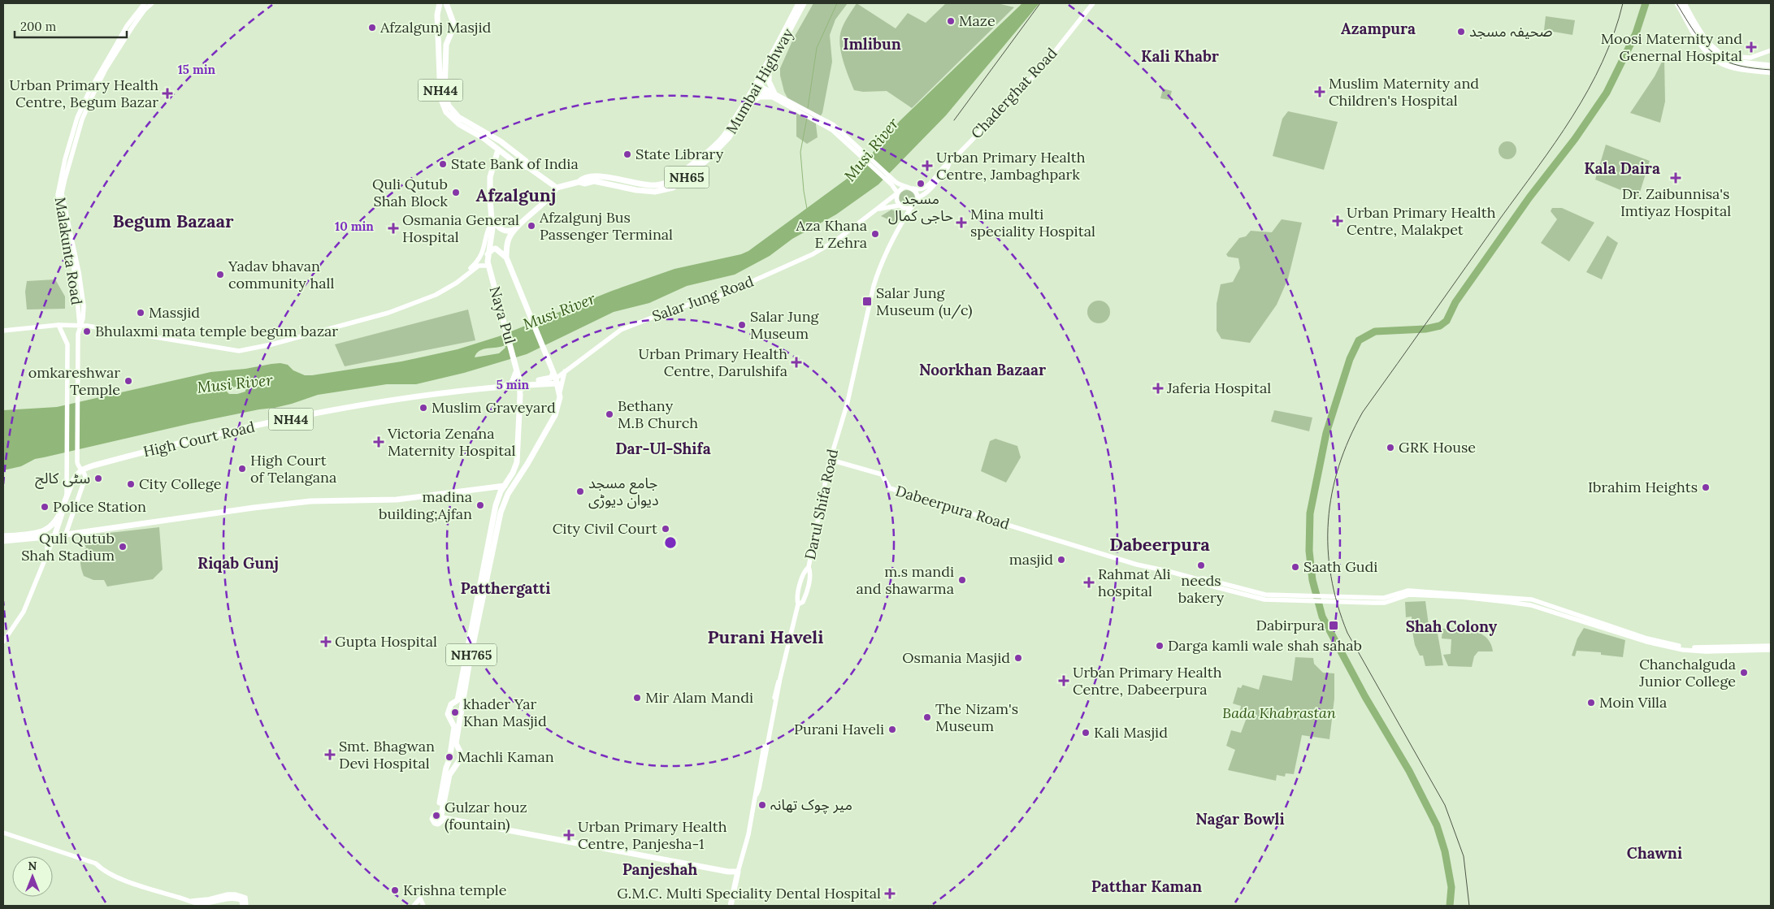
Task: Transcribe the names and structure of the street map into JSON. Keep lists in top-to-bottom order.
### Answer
{
  "streets": {
    "highway": [
      "Mumbai Highway",
      "NH44",
      "NH65",
      "Naya Pul",
      "High Court Road",
      "NH765"
    ],
    "main road": [
      "Chaderghat Road",
      "Salar Jung Road",
      "Darul Shifa Road",
      "Dabeerpura Road"
    ]
  },
  "crossings": [
    ["Mumbai Highway", "NH44"],
    ["NH44", "Naya Pul"],
    ["Chaderghat Road", "Salar Jung Road"],
    ["Chaderghat Road", "Darul Shifa Road"],
    ["Salar Jung Road", "Naya Pul"],
    ["Salar Jung Road", "Darul Shifa Road"],
    ["Naya Pul", "High Court Road"],
    ["Darul Shifa Road", "Dabeerpura Road"]
  ],
  "districts": [
    "Azampura",
    "Imlibun",
    "Kali Khabr",
    "Kala Daira",
    "Afzalgunj",
    "Begum Bazaar",
    "Noorkhan Bazaar",
    "Dar-Ul-Shifa",
    "Dabeerpura",
    "Riqab Gunj",
    "Patthergatti",
    "Shah Colony",
    "Purani Haveli",
    "Nagar Bowli",
    "Chawni",
    "Panjeshah",
    "Patthar Kaman"
  ],
  "water": ["Musi River"],
  "parks": ["Bada Khabrastan"],
  "places": {
    "other": [
      "Maze",
      "Afzalgunj Masjid",
      "صحیفہ مسجد",
      "State Library",
      "State Bank of India",
      "مسجد حاجی کمال",
      "Quli Qutub Shah Block",
      "Afzalgunj Bus Passenger Terminal",
      "Aza Khana E Zehra",
      "Yadav bhavan community hall",
      "Massjid",
      "Salar Jung Museum",
      "Bhulaxmi mata temple begum bazar",
      "omkareshwar Temple",
      "Muslim Graveyard",
      "Bethany M.B Church",
      "GRK House",
      "High Court of Telangana",
      "سٹی کالج",
      "City College",
      "Ibrahim Heights",
      "جامع مسجد دیوان دیوڑی",
      "madina building;Ajfan",
      "Police Station",
      "City Civil Court",
      "Quli Qutub Shah Stadium",
      "masjid",
      "needs bakery",
      "Saath Gudi",
      "m.s mandi and shawarma",
      "Darga kamli wale shah sahab",
      "Osmania Masjid",
      "Chanchalguda Junior College",
      "Mir Alam Mandi",
      "Moin Villa",
      "khader Yar Khan Masjid",
      "The Nizam's Museum",
      "Purani Haveli",
      "Kali Masjid",
      "Machli Kaman",
      "میر چوک تھانہ",
      "Gulzar houz (fountain)",
      "Krishna temple"
    ],
    "health": [
      "Moosi Maternity and Genernal Hospital",
      "Muslim Maternity and Children's Hospital",
      "Urban Primary Health Centre, Begum Bazar",
      "Urban Primary Health Centre, Jambaghpark",
      "Dr. Zaibunnisa's Imtiyaz Hospital",
      "Urban Primary Health Centre, Malakpet",
      "Mina multi speciality Hospital",
      "Osmania General Hospital",
      "Urban Primary Health Centre, Darulshifa",
      "Jaferia Hospital",
      "Victoria Zenana Maternity Hospital",
      "Rahmat Ali hospital",
      "Gupta Hospital",
      "Urban Primary Health Centre, Dabeerpura",
      "Smt. Bhagwan Devi Hospital",
      "Urban Primary Health Centre, Panjesha-1",
      "G.M.C. Multi Speciality Dental Hospital"
    ],
    "transit": ["Salar Jung Museum (u/c)", "Dabirpura"]
  },
  "scale_bar": "200 m",
  "north": "top",
  "rings": ["15 min", "10 min", "5 min"]
}
